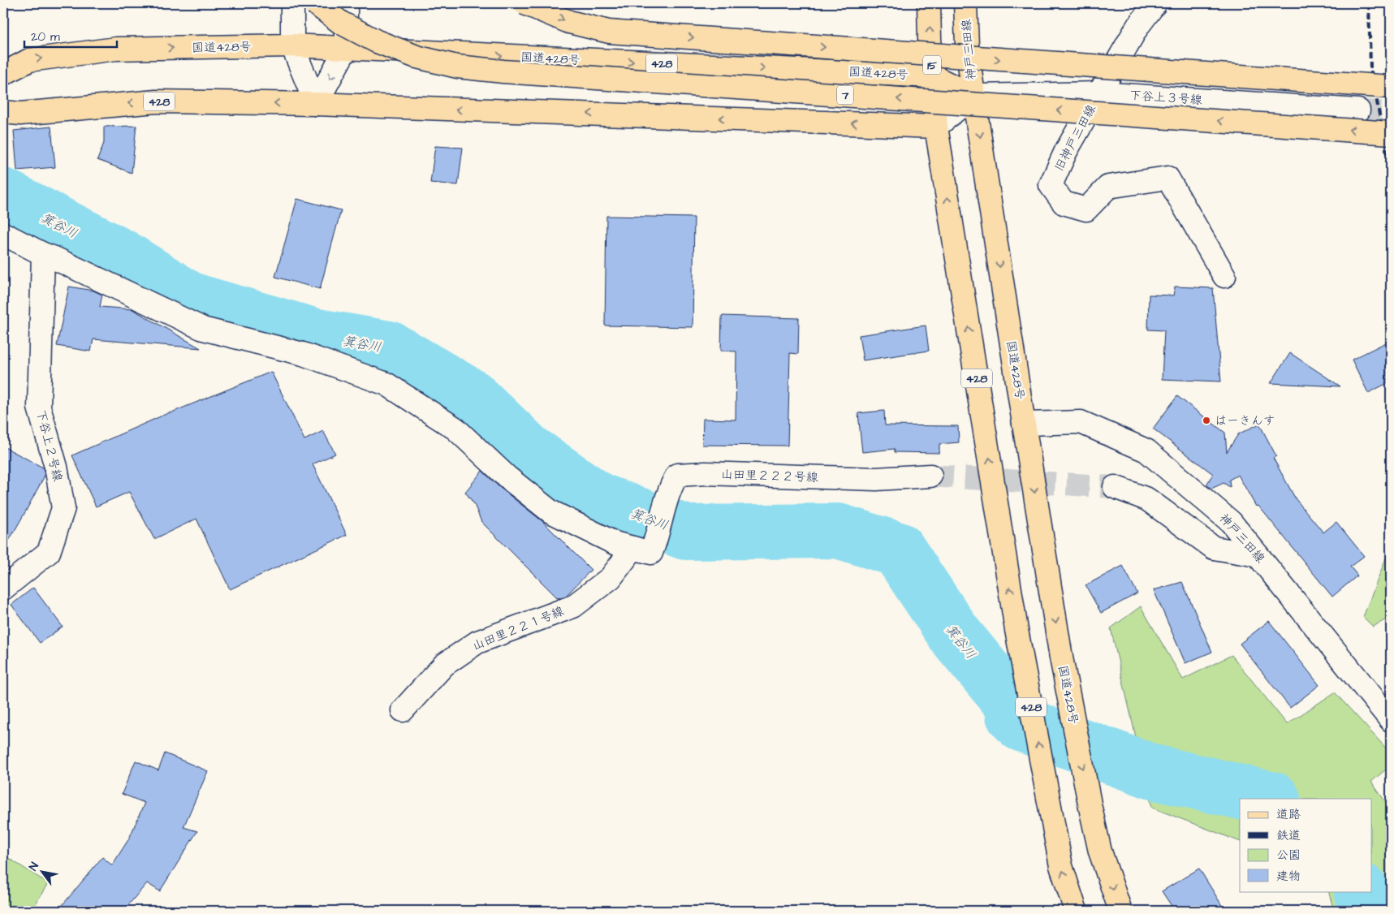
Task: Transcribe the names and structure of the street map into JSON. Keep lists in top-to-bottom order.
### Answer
{
  "streets": {
    "main road": [
      "国道428号",
      "神戸三田線",
      "428",
      "15",
      "7"
    ],
    "street": [
      "下谷上３号線",
      "旧神戸三田線",
      "下谷上２号線",
      "山田里２２２号線",
      "山田里２２１号線"
    ]
  },
  "crossings": [
    ["国道428号", "神戸三田線"],
    ["国道428号", "15"],
    ["国道428号", "下谷上３号線"],
    ["神戸三田線", "下谷上３号線"],
    ["428", "15"],
    ["下谷上３号線", "旧神戸三田線"],
    ["山田里２２２号線", "山田里２２１号線"]
  ],
  "water": ["箕谷川"],
  "places": ["はーきんす"],
  "legend": [
    "道路",
    "鉄道",
    "公園",
    "建物"
  ],
  "scale_bar": "20 m",
  "north": "top left"
}
